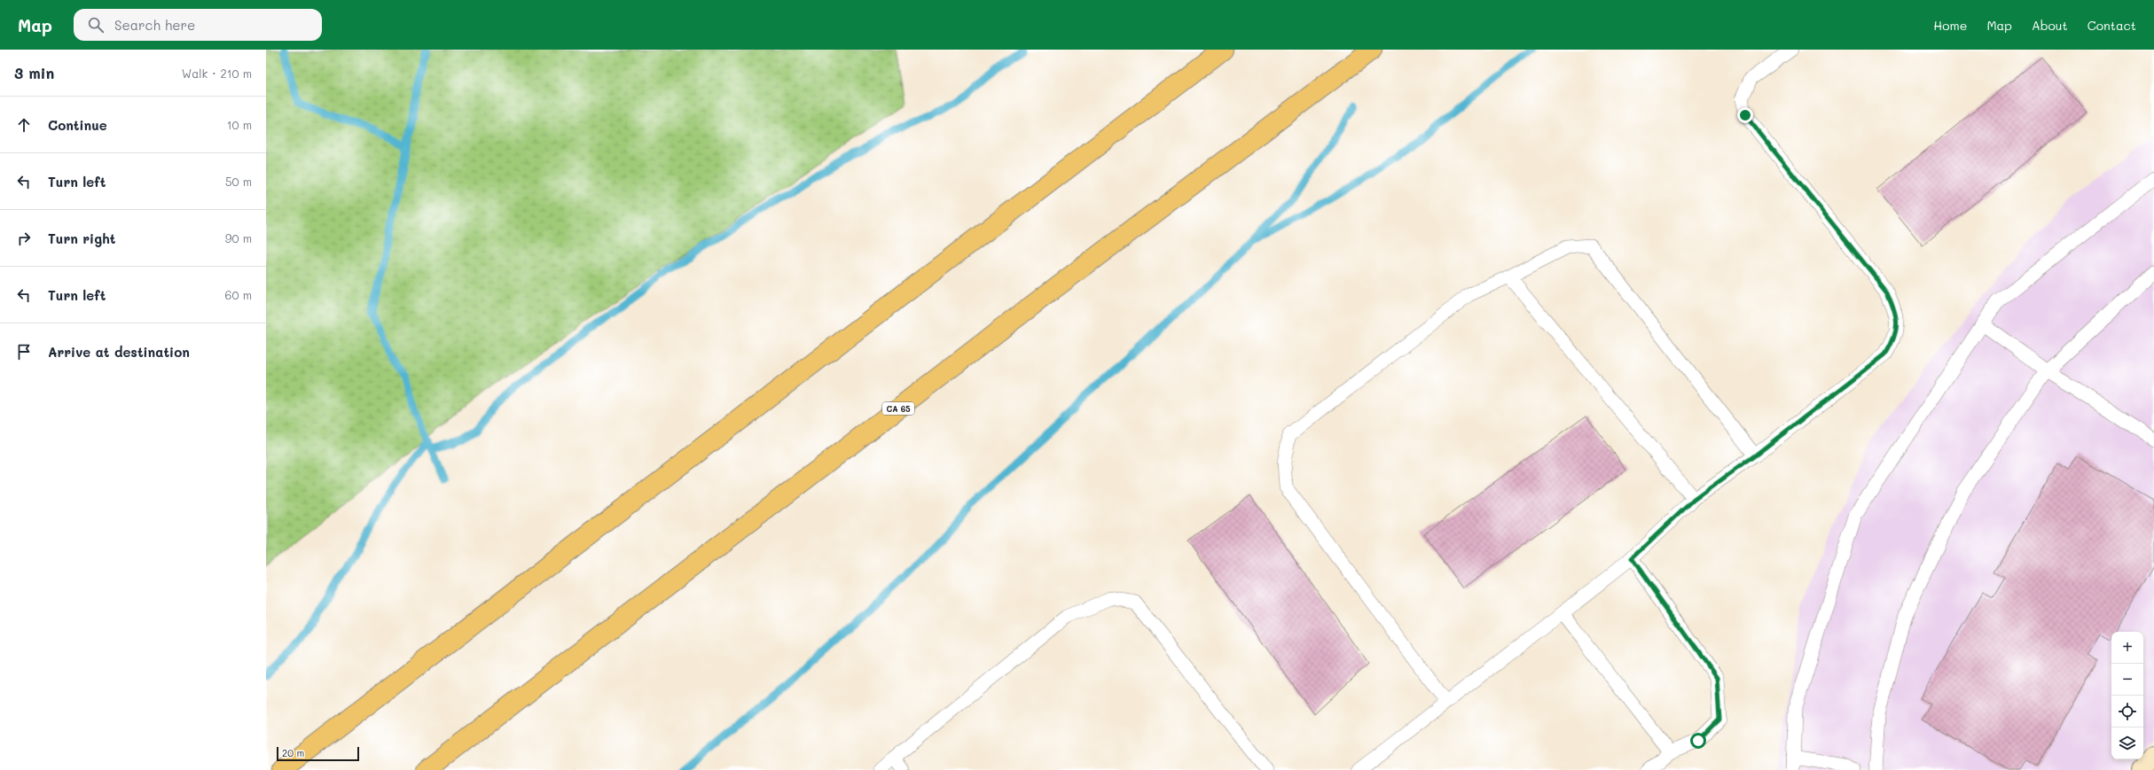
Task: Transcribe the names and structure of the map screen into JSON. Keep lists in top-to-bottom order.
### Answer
{
  "streets": {
    "highway": ["CA 65"]
  },
  "scale_bar": "20 m",
  "page": {
    "header": "Map",
    "search": "Search here",
    "nav": [
      "Home",
      "Map",
      "About",
      "Contact"
    ],
    "heading": ["3 min", "Walk · 210 m"],
    "list": [
      ["Continue", "10 m"],
      ["Turn left", "50 m"],
      ["Turn right", "90 m"],
      ["Turn left", "60 m"],
      "Arrive at destination"
    ],
    "map_buttons": ["+", "−"],
    "scale": "20 m"
  }
}
